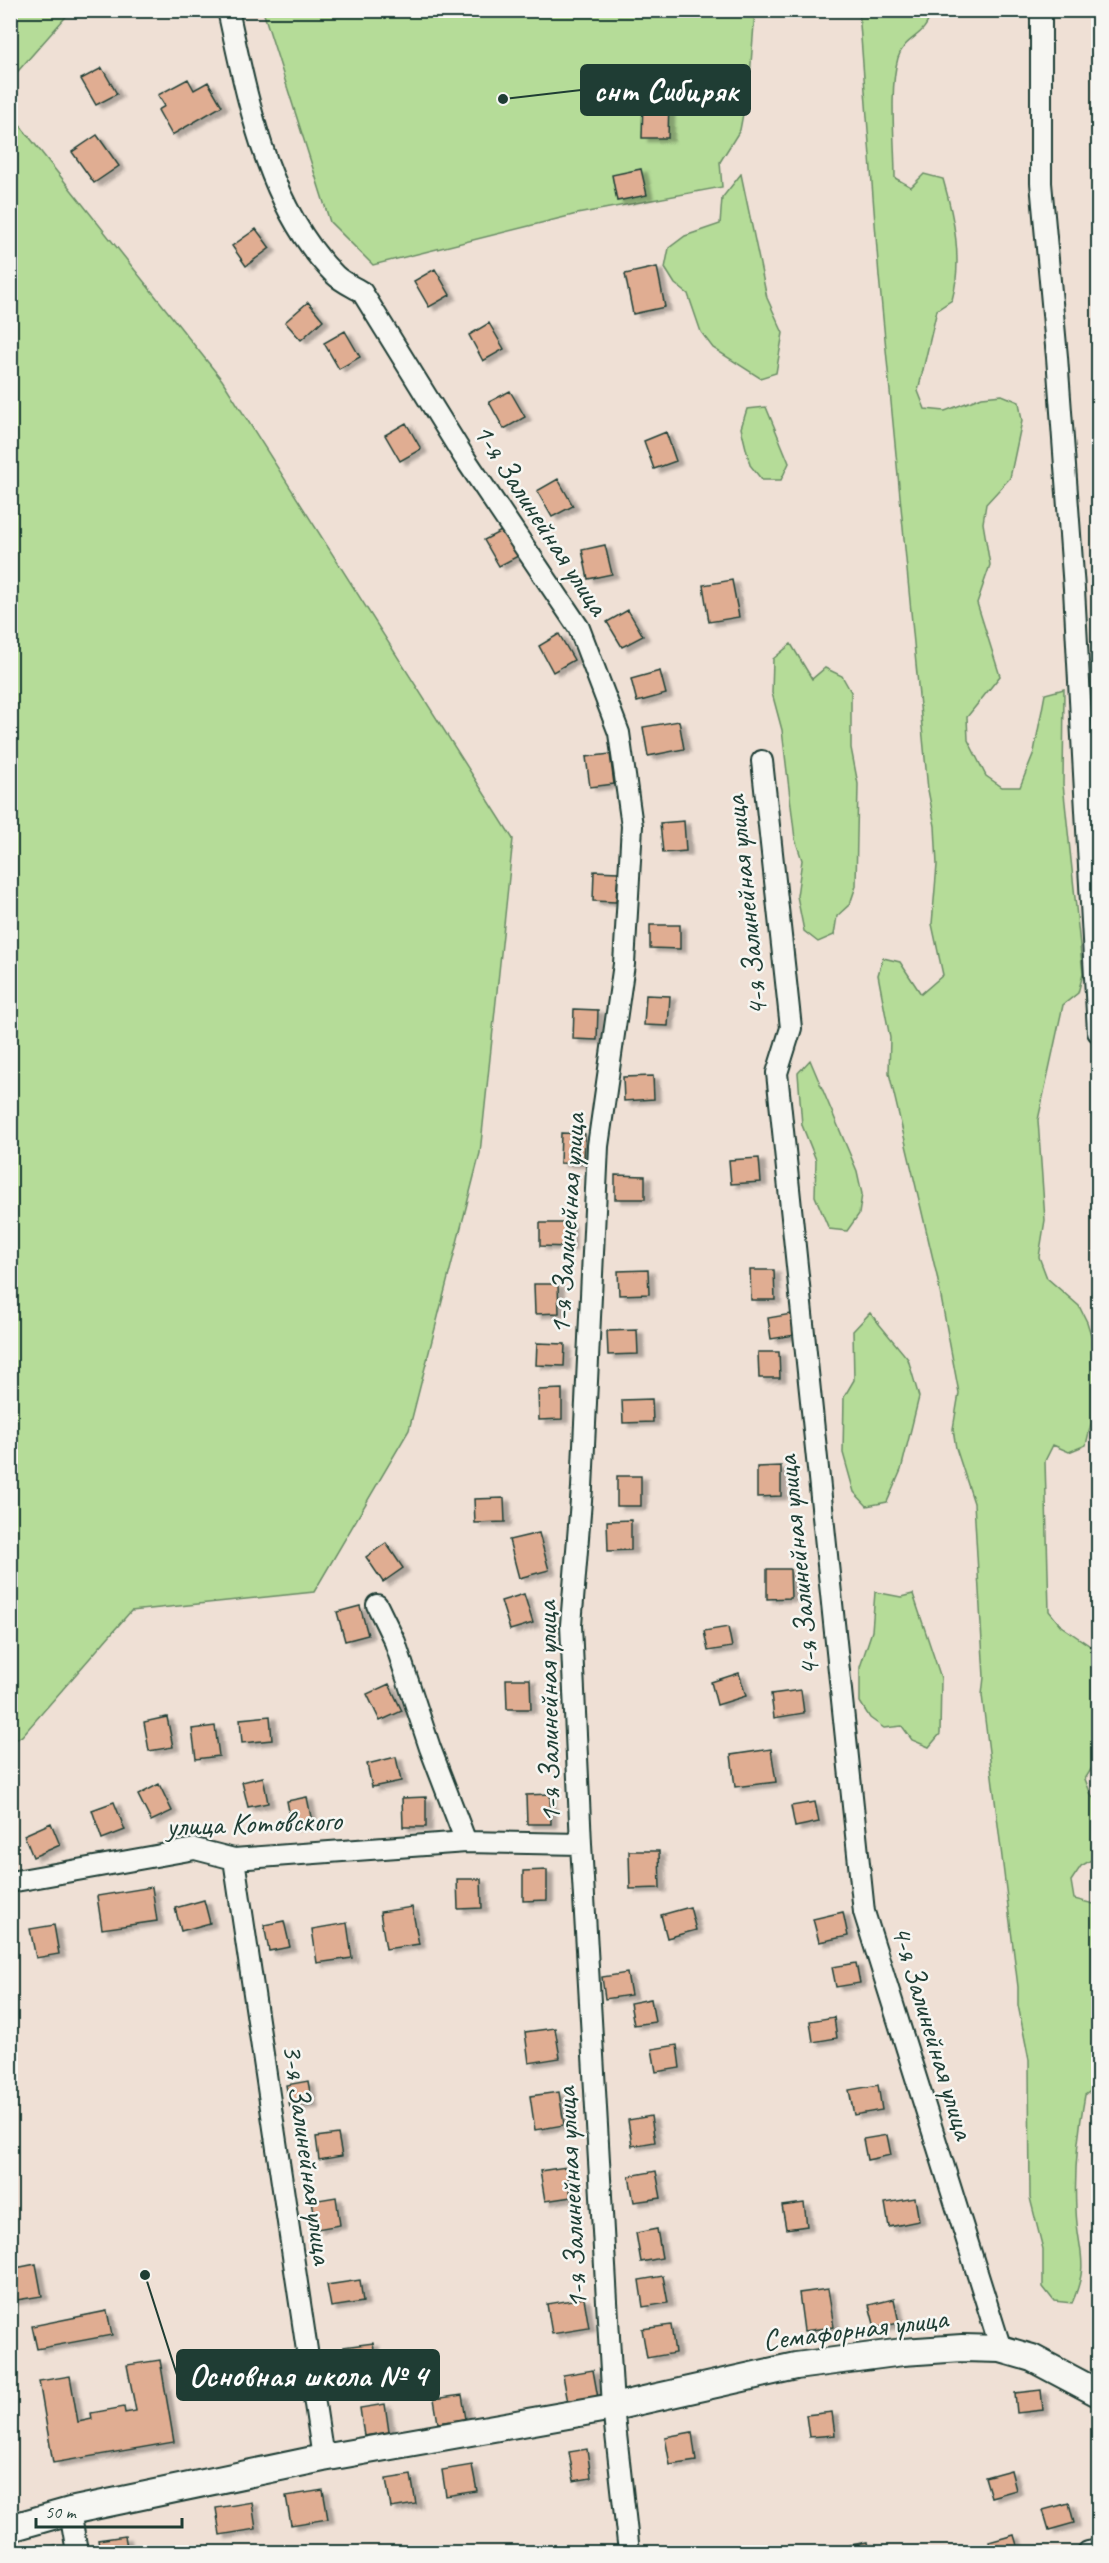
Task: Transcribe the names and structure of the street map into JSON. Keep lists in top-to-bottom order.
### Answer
{
  "streets": {
    "street": [
      "1-я Залинейная улица",
      "4-я Залинейная улица",
      "улица Котовского",
      "3-я Залинейная улица",
      "Семафорная улица"
    ]
  },
  "crossings": [
    ["1-я Залинейная улица", "улица Котовского"],
    ["1-я Залинейная улица", "Семафорная улица"],
    ["4-я Залинейная улица", "Семафорная улица"],
    ["улица Котовского", "3-я Залинейная улица"],
    ["3-я Залинейная улица", "Семафорная улица"]
  ],
  "places": ["снт Сибиряк", "Основная школа № 4"],
  "scale_bar": "50 m"
}
